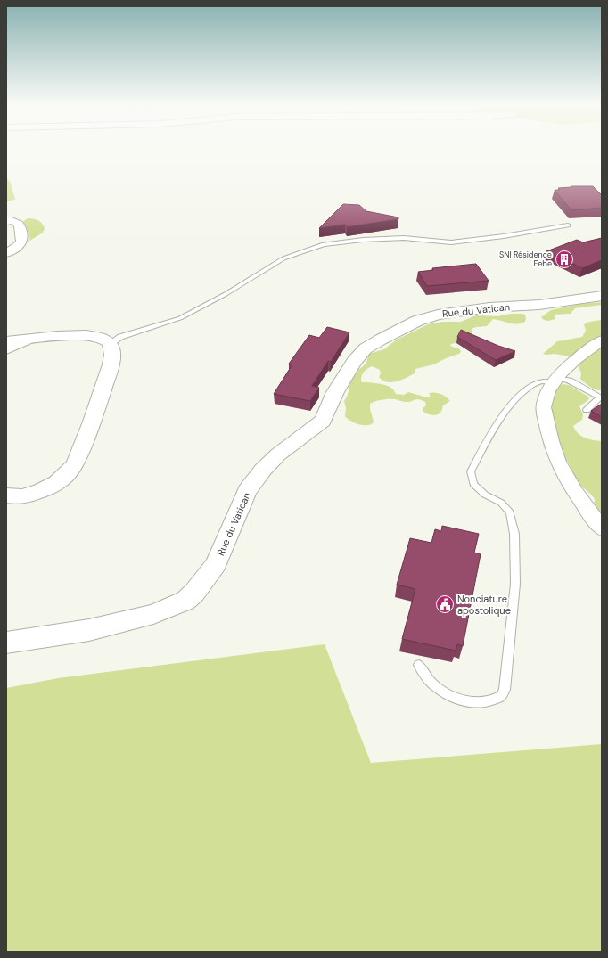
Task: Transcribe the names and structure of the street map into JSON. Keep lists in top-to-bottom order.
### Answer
{
  "streets": {
    "street": ["Rue du Vatican"]
  },
  "places": {
    "building": ["SNI Résidence Febe"],
    "public building": ["Nonciature apostolique"]
  }
}
